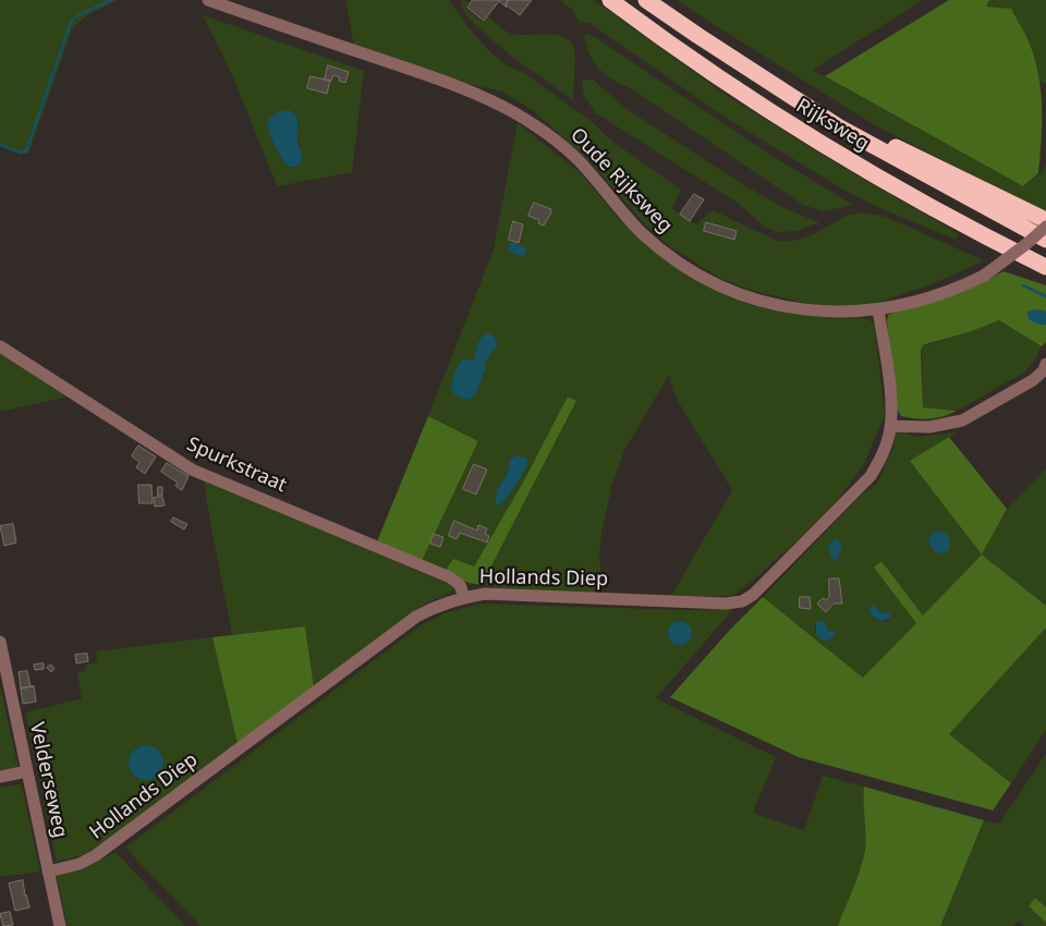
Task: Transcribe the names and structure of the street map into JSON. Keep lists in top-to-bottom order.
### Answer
{
  "streets": {
    "highway": ["Rijksweg"],
    "street": [
      "Oude Rijksweg",
      "Spurkstraat",
      "Hollands Diep",
      "Velderseweg"
    ]
  },
  "crossings": [
    ["Oude Rijksweg", "Hollands Diep"],
    ["Spurkstraat", "Hollands Diep"],
    ["Hollands Diep", "Velderseweg"]
  ]
}
